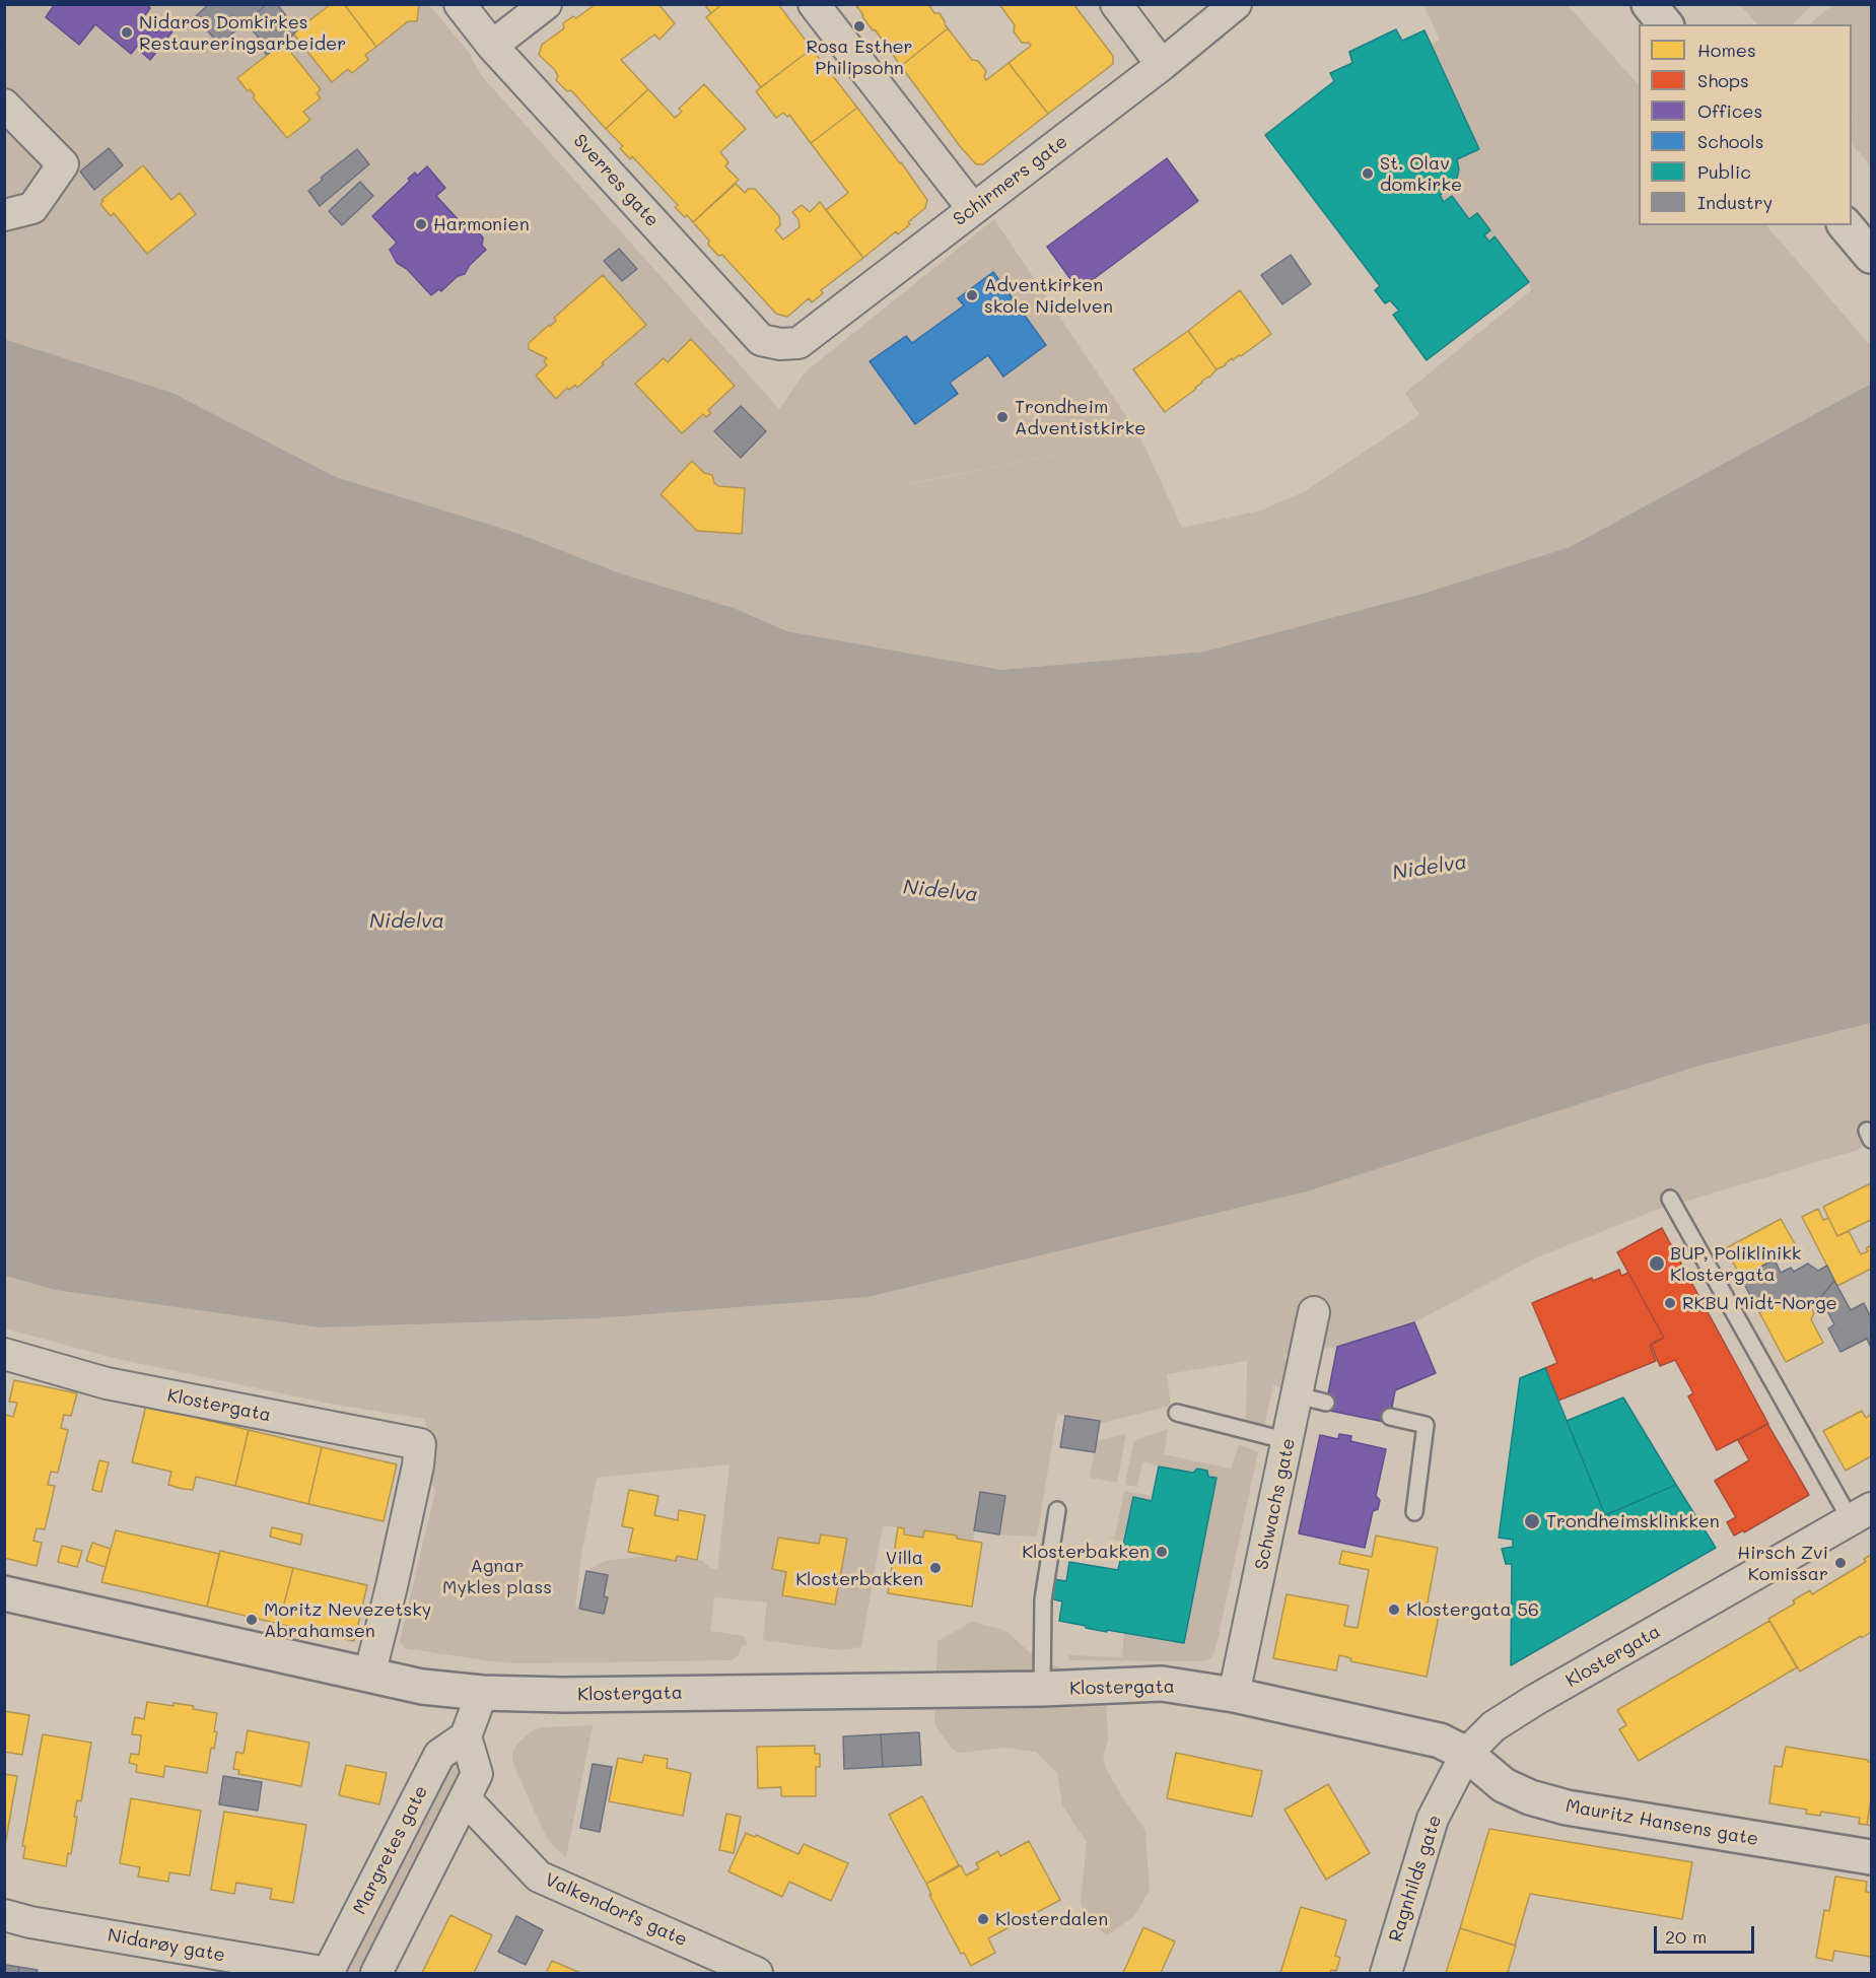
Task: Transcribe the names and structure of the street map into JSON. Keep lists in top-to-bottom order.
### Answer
{
  "streets": {
    "street": [
      "Sverres gate",
      "Schirmers gate",
      "Klostergata",
      "Schwachs gate",
      "Mauritz Hansens gate",
      "Margretes gate",
      "Ragnhilds gate",
      "Valkendorfs gate",
      "Nidarøy gate"
    ]
  },
  "crossings": [
    ["Sverres gate", "Schirmers gate"],
    ["Klostergata", "Schwachs gate"],
    ["Klostergata", "Mauritz Hansens gate"],
    ["Klostergata", "Ragnhilds gate"],
    ["Mauritz Hansens gate", "Ragnhilds gate"],
    ["Margretes gate", "Nidarøy gate"]
  ],
  "water": ["Nidelva"],
  "parks": ["Agnar Mykles plass"],
  "places": [
    "Rosa Esther Philipsohn",
    "Nidaros Domkirkes Restaureringsarbeider",
    "St. Olav domkirke",
    "Harmonien",
    "Adventkirken skole Nidelven",
    "Trondheim Adventistkirke",
    "BUP, Poliklinikk Klostergata",
    "RKBU Midt-Norge",
    "Trondheimsklinkken",
    "Klosterbakken",
    "Hirsch Zvi Komissar",
    "Villa Klosterbakken",
    "Klostergata 56",
    "Moritz Nevezetsky Abrahamsen",
    "Klosterdalen"
  ],
  "legend": [
    "Homes",
    "Shops",
    "Offices",
    "Schools",
    "Public",
    "Industry"
  ],
  "scale_bar": "20 m"
}
